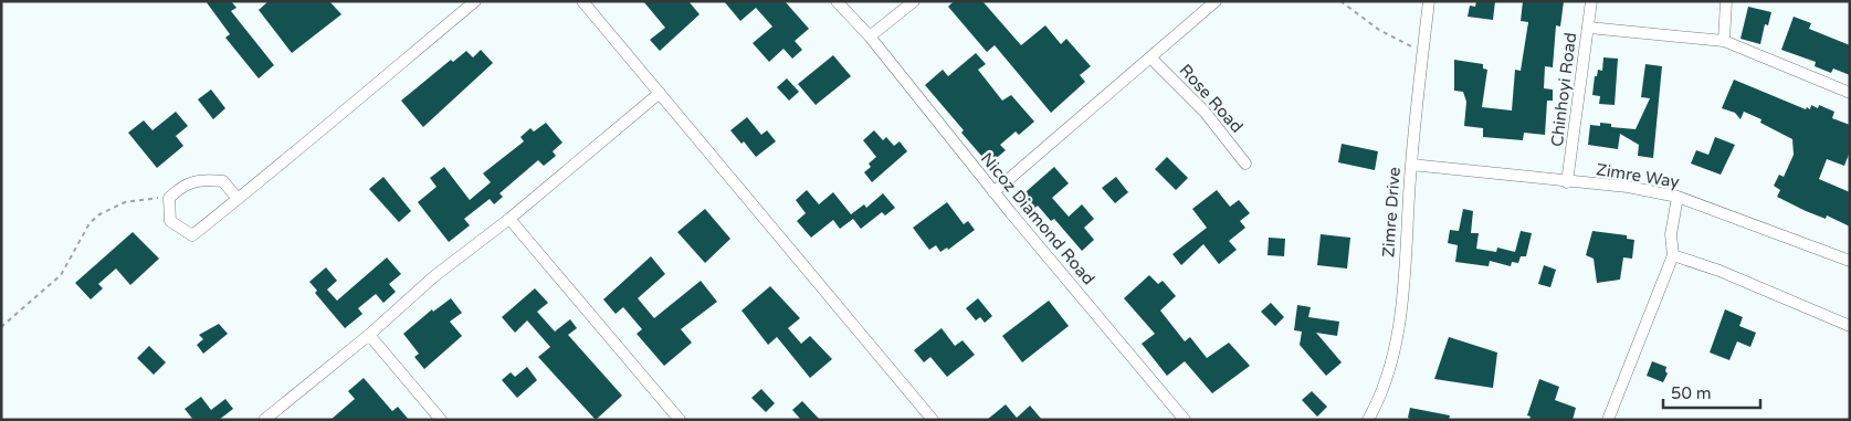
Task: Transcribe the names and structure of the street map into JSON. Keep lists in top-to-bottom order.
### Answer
{
  "streets": {
    "street": [
      "Chinhoyi Road",
      "Rose Road",
      "Zimre Way",
      "Zimre Drive",
      "Nicoz Diamond Road"
    ]
  },
  "crossings": [
    ["Chinhoyi Road", "Zimre Way"],
    ["Zimre Way", "Zimre Drive"]
  ],
  "scale_bar": "50 m"
}
